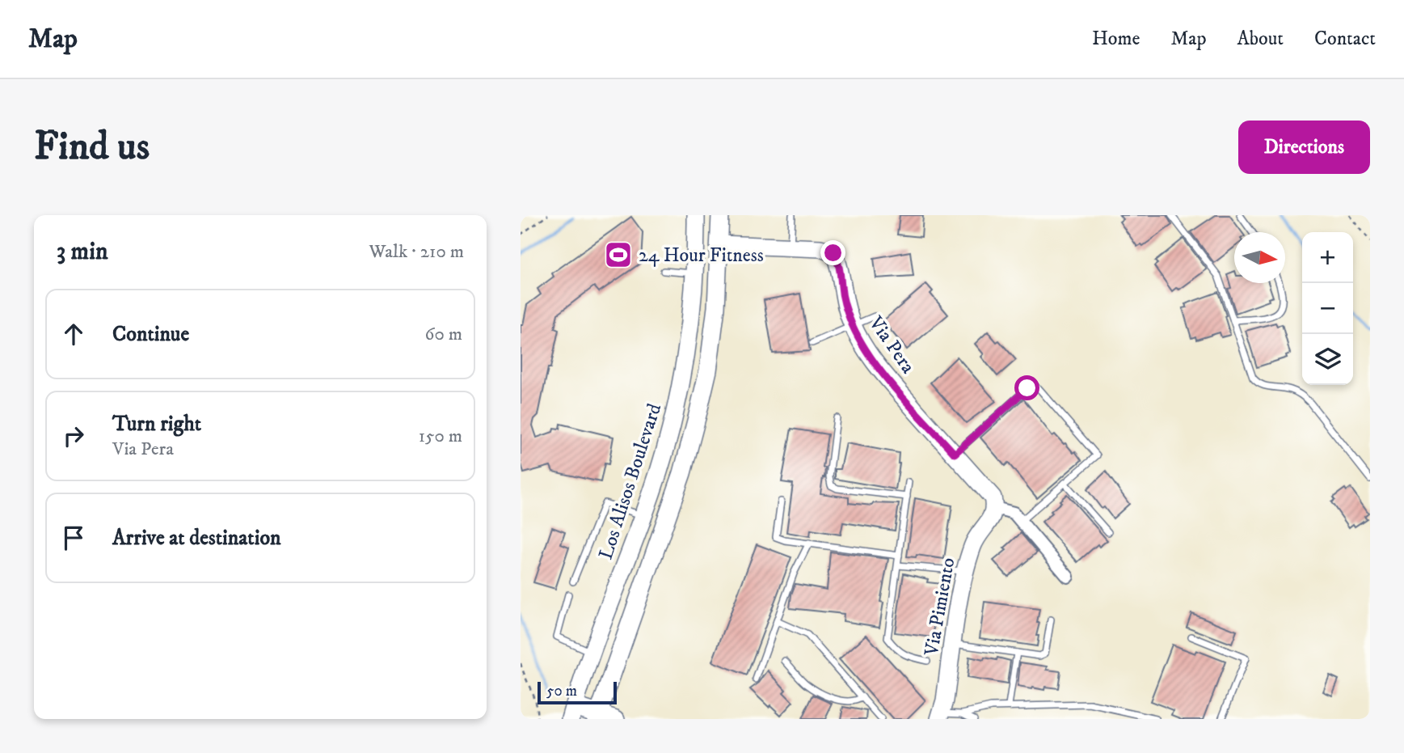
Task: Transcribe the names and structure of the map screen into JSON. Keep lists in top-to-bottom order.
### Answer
{
  "streets": {
    "main road": ["Via Pera", "Los Alisos Boulevard", "Via Pimiento"]
  },
  "crossings": [
    ["Via Pera", "Via Pimiento"]
  ],
  "places": {
    "sports": ["24 Hour Fitness"]
  },
  "scale_bar": "50 m",
  "north": "right",
  "page": {
    "header": "Map",
    "nav": [
      "Home",
      "Map",
      "About",
      "Contact"
    ],
    "buttons": "Directions",
    "title": "Find us",
    "heading": ["3 min", "Walk · 210 m"],
    "map_buttons": ["+", "−"],
    "list": [
      ["Continue", "60 m"],
      ["Turn right", "Via Pera", "150 m"],
      "Arrive at destination"
    ],
    "scale": "50 m"
  }
}
